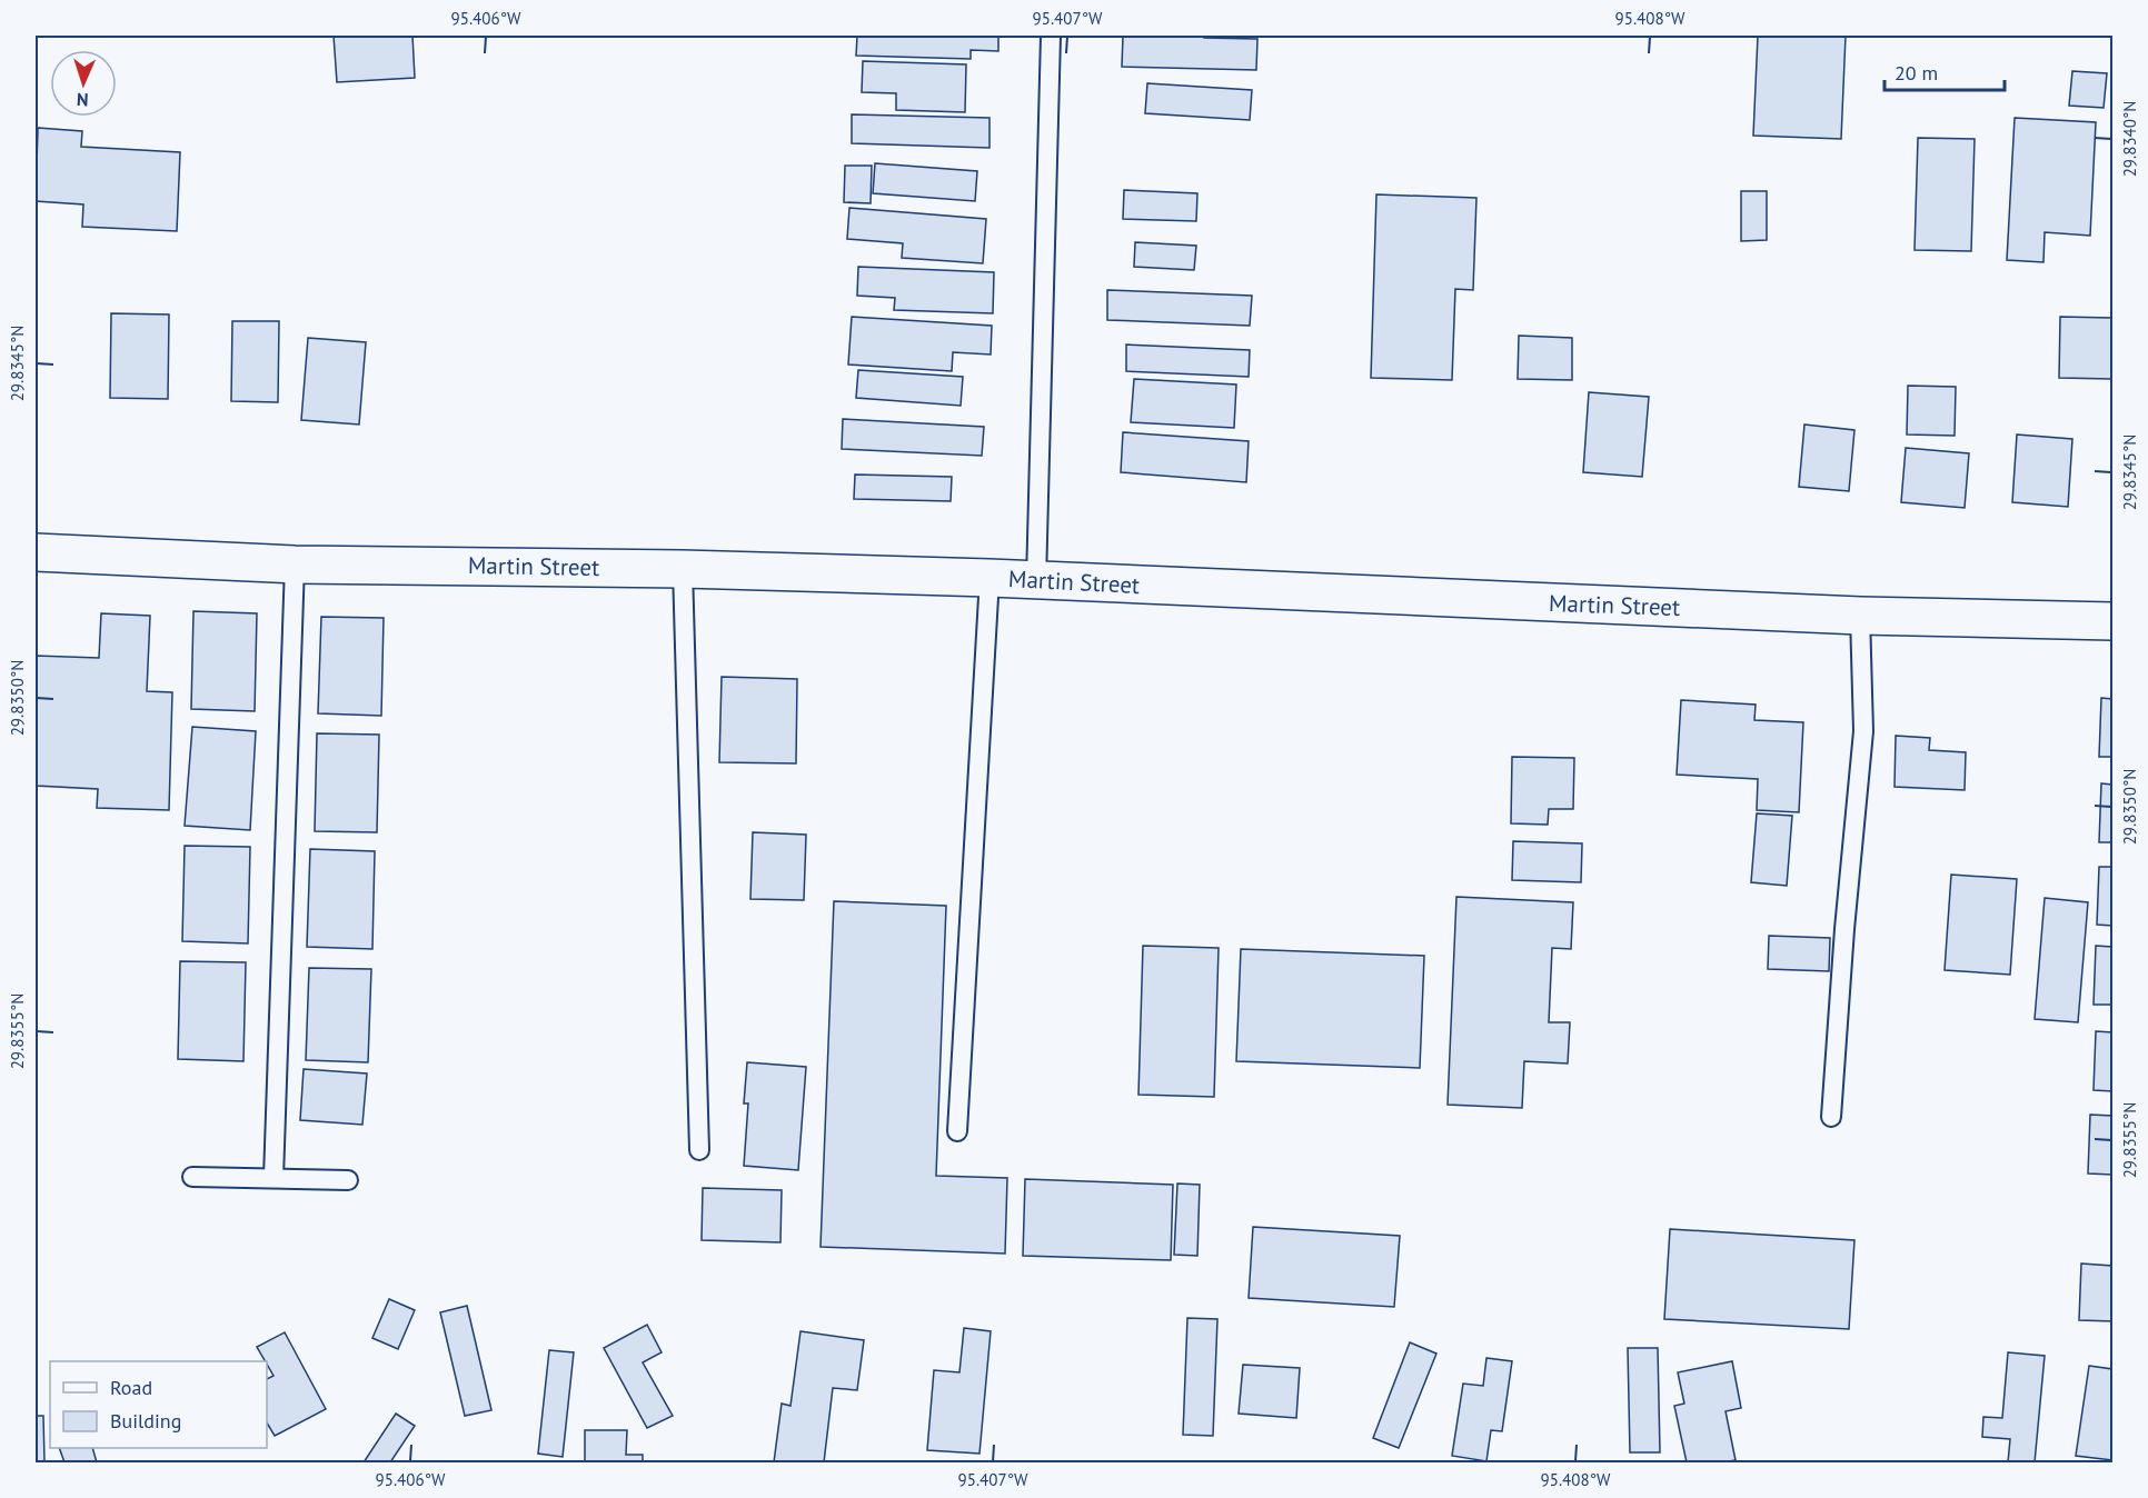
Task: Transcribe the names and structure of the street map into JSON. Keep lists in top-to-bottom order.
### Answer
{
  "streets": {
    "street": ["Martin Street"]
  },
  "legend": ["Road", "Building"],
  "scale_bar": "20 m",
  "north": "bottom",
  "coordinates": [
    "95.406°W",
    "95.407°W",
    "95.408°W",
    "29.8340°N",
    "29.8345°N",
    "29.8350°N",
    "29.8355°N"
  ]
}
